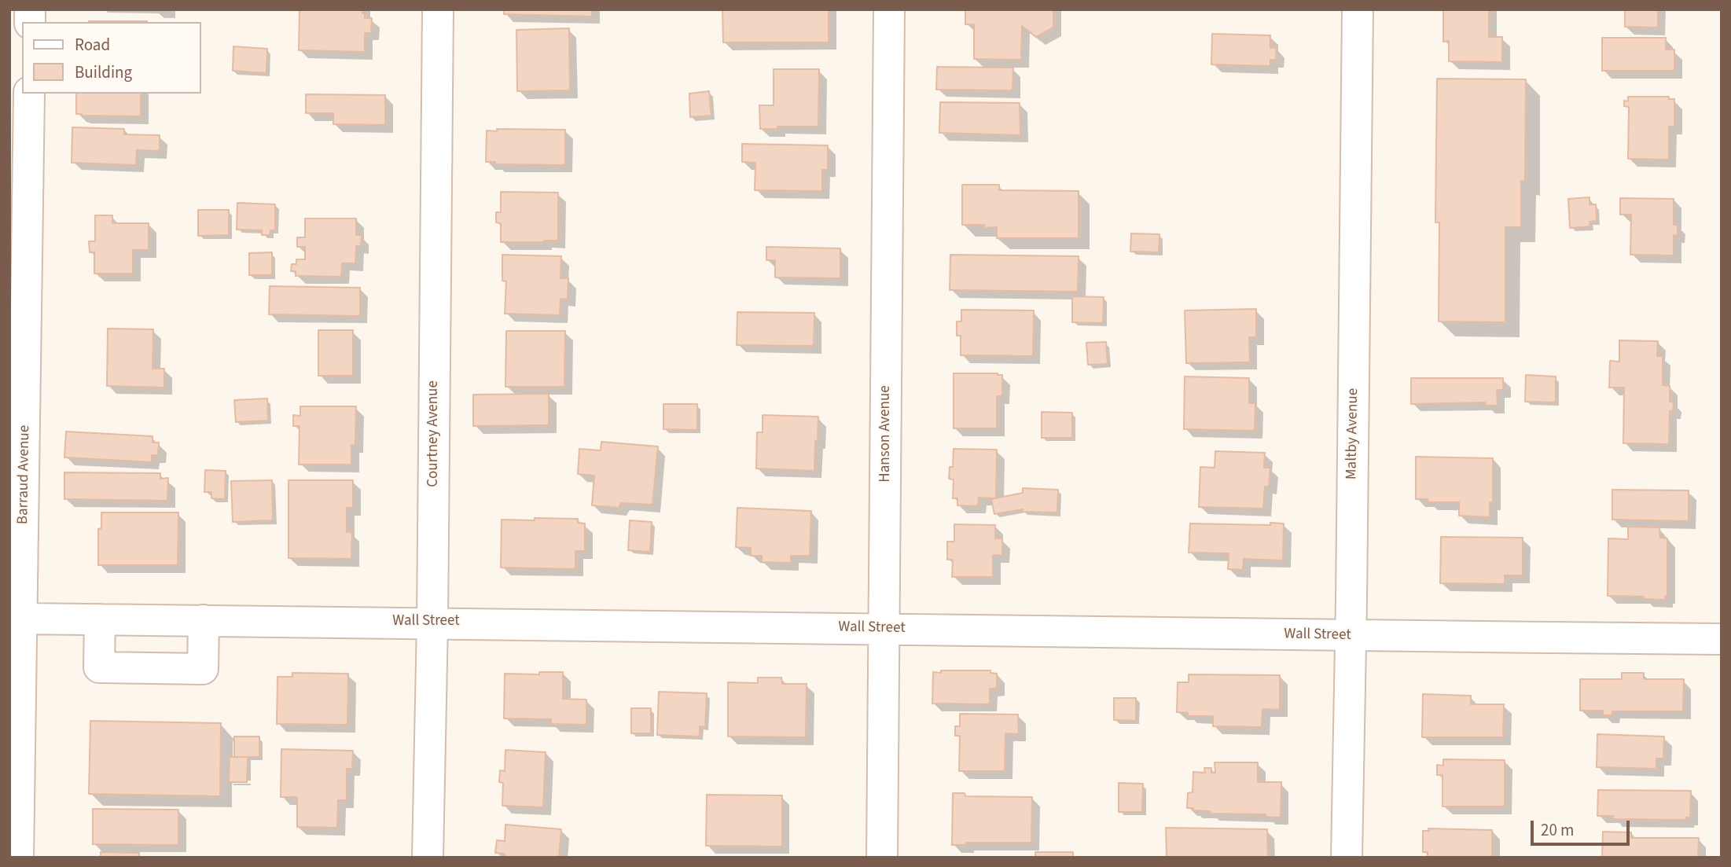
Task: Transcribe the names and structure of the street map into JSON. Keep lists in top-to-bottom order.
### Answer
{
  "streets": {
    "street": [
      "Courtney Avenue",
      "Hanson Avenue",
      "Maltby Avenue",
      "Barraud Avenue",
      "Wall Street"
    ]
  },
  "crossings": [
    ["Courtney Avenue", "Wall Street"],
    ["Hanson Avenue", "Wall Street"],
    ["Maltby Avenue", "Wall Street"],
    ["Barraud Avenue", "Wall Street"]
  ],
  "legend": ["Road", "Building"],
  "scale_bar": "20 m"
}
